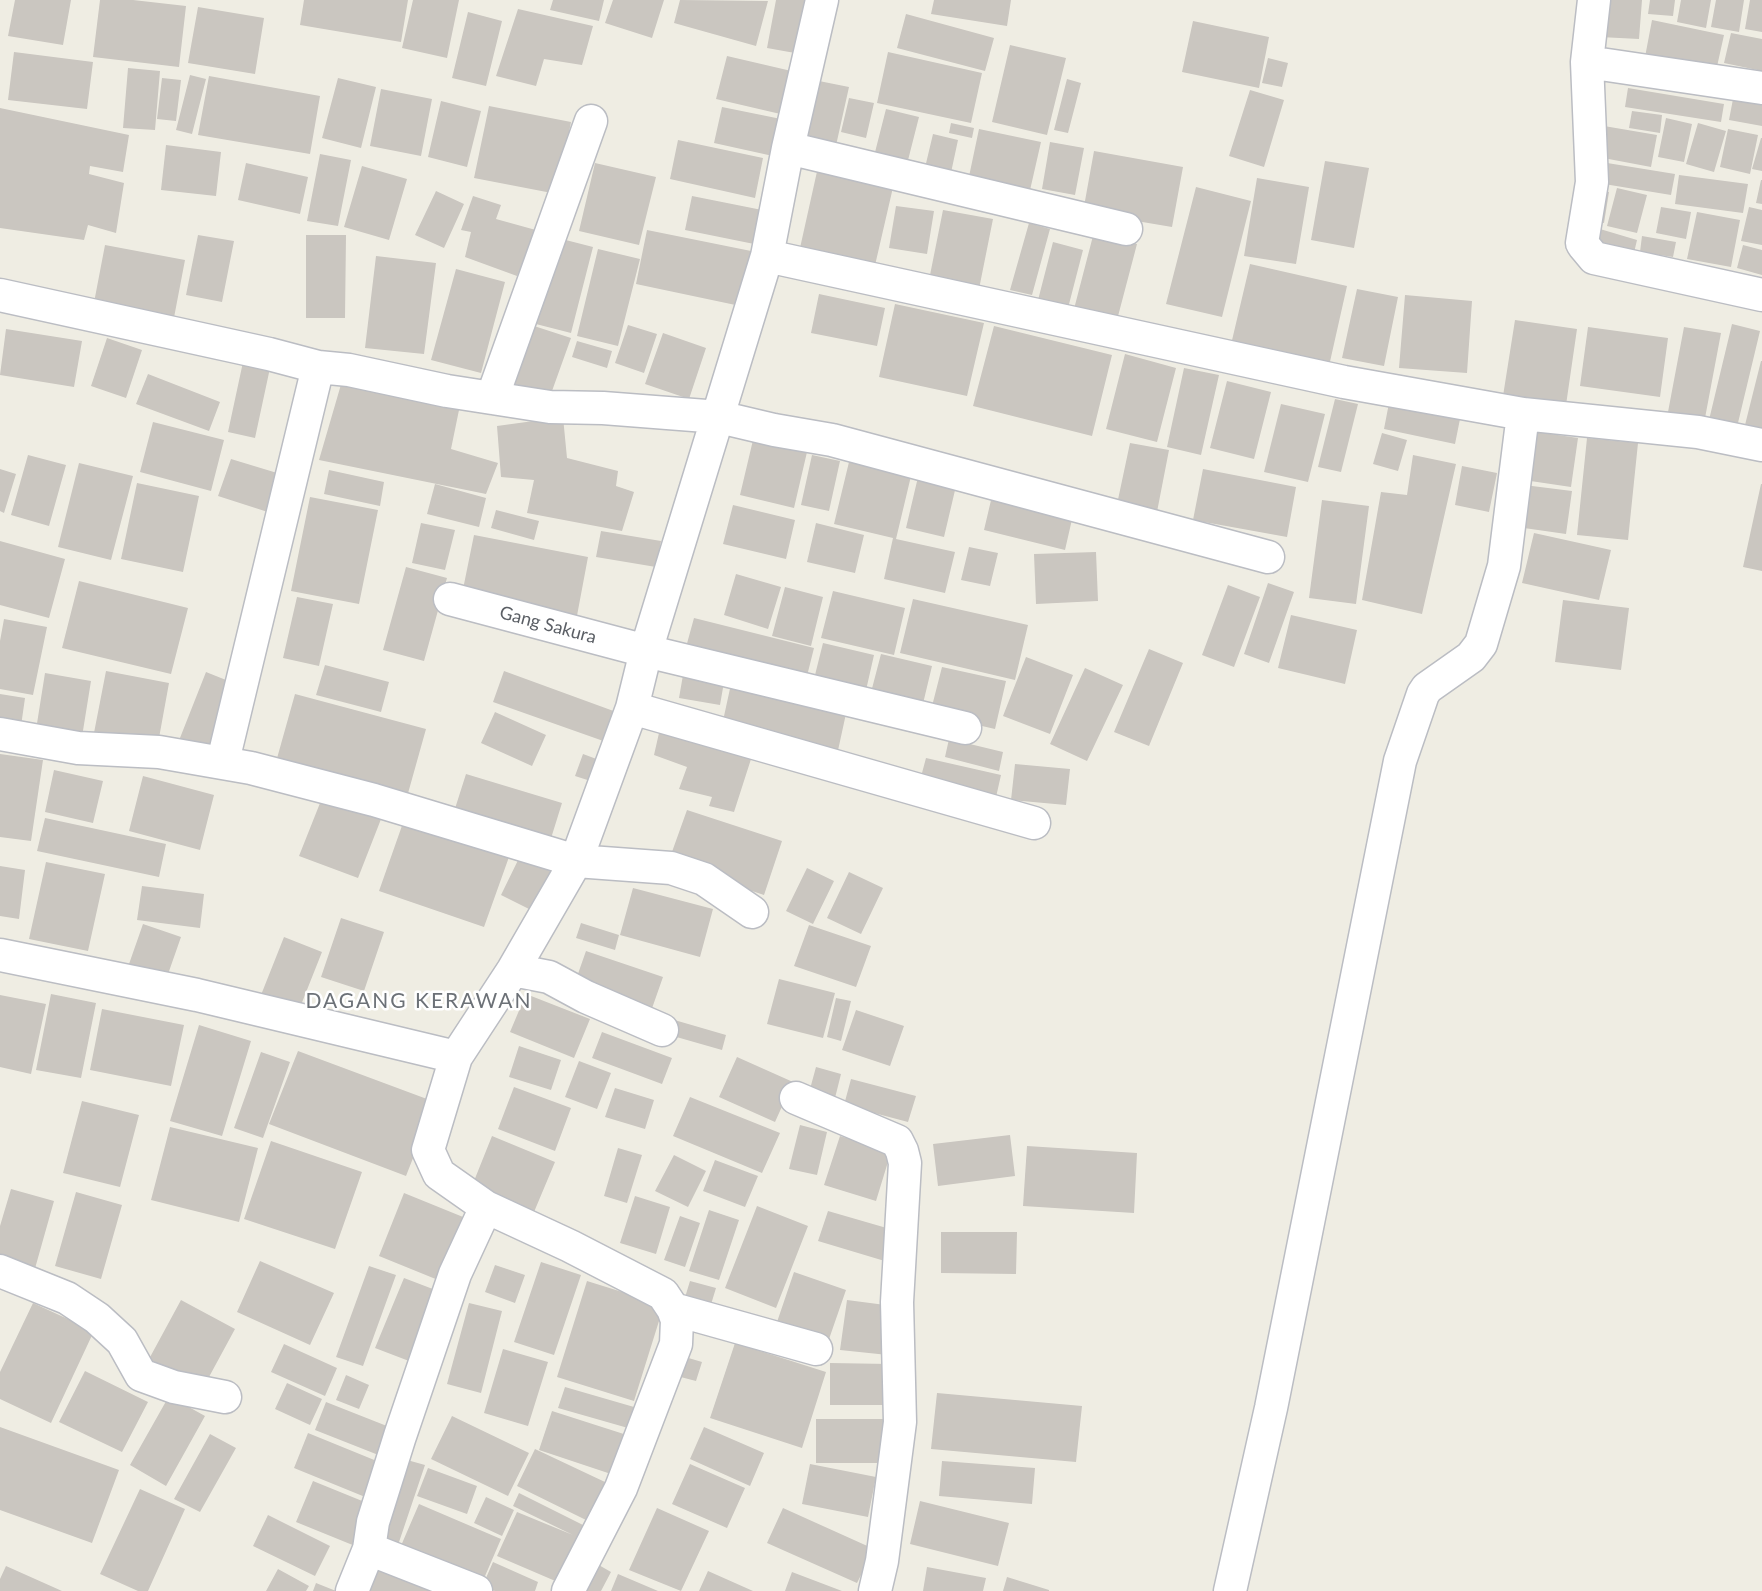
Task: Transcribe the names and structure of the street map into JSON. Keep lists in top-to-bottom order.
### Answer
{
  "streets": {
    "street": ["Gang Sakura"]
  },
  "districts": ["DAGANG KERAWAN"]
}
